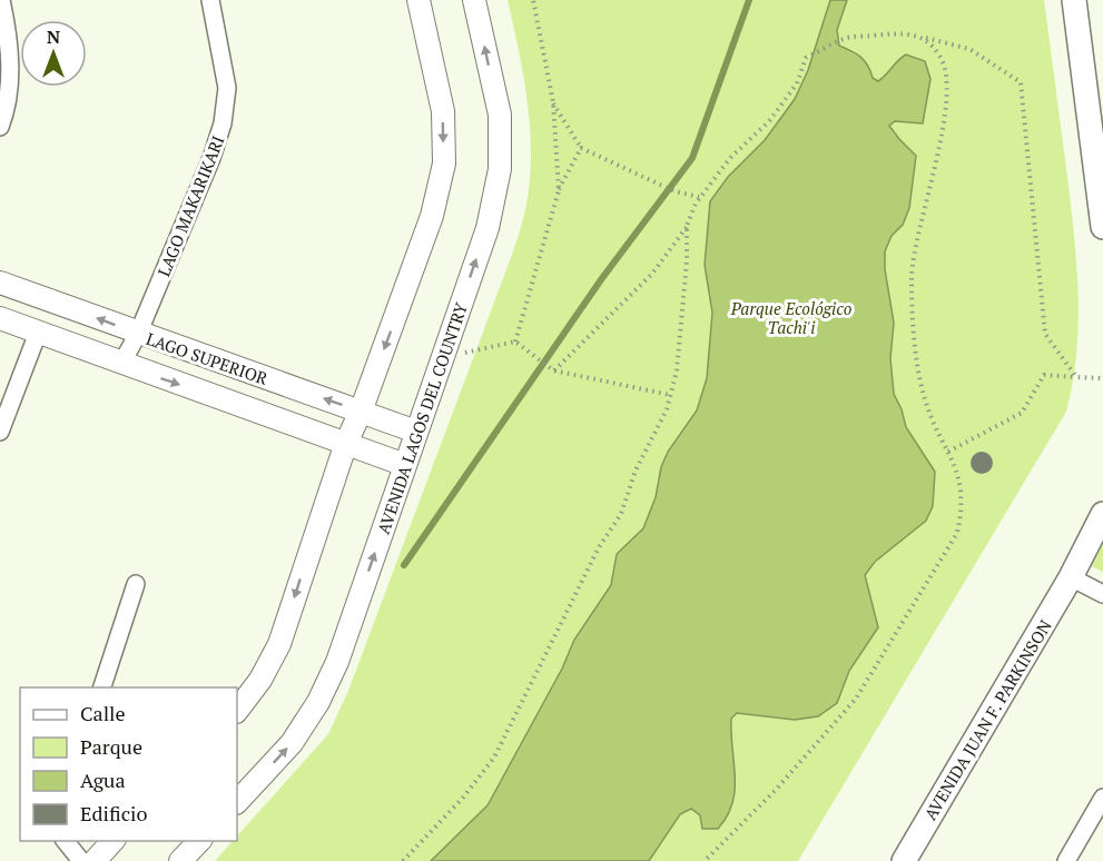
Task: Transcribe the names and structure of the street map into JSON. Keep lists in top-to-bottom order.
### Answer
{
  "streets": {
    "main road": ["AVENIDA JUAN F. PARKINSON"],
    "street": ["LAGO MAKARIKARI", "LAGO SUPERIOR", "AVENIDA LAGOS DEL COUNTRY"]
  },
  "crossings": [
    ["LAGO MAKARIKARI", "LAGO SUPERIOR"],
    ["LAGO SUPERIOR", "AVENIDA LAGOS DEL COUNTRY"]
  ],
  "parks": ["Parque Ecológico Tachi'i"],
  "legend": [
    "Calle",
    "Parque",
    "Agua",
    "Edificio"
  ],
  "north": "top"
}
